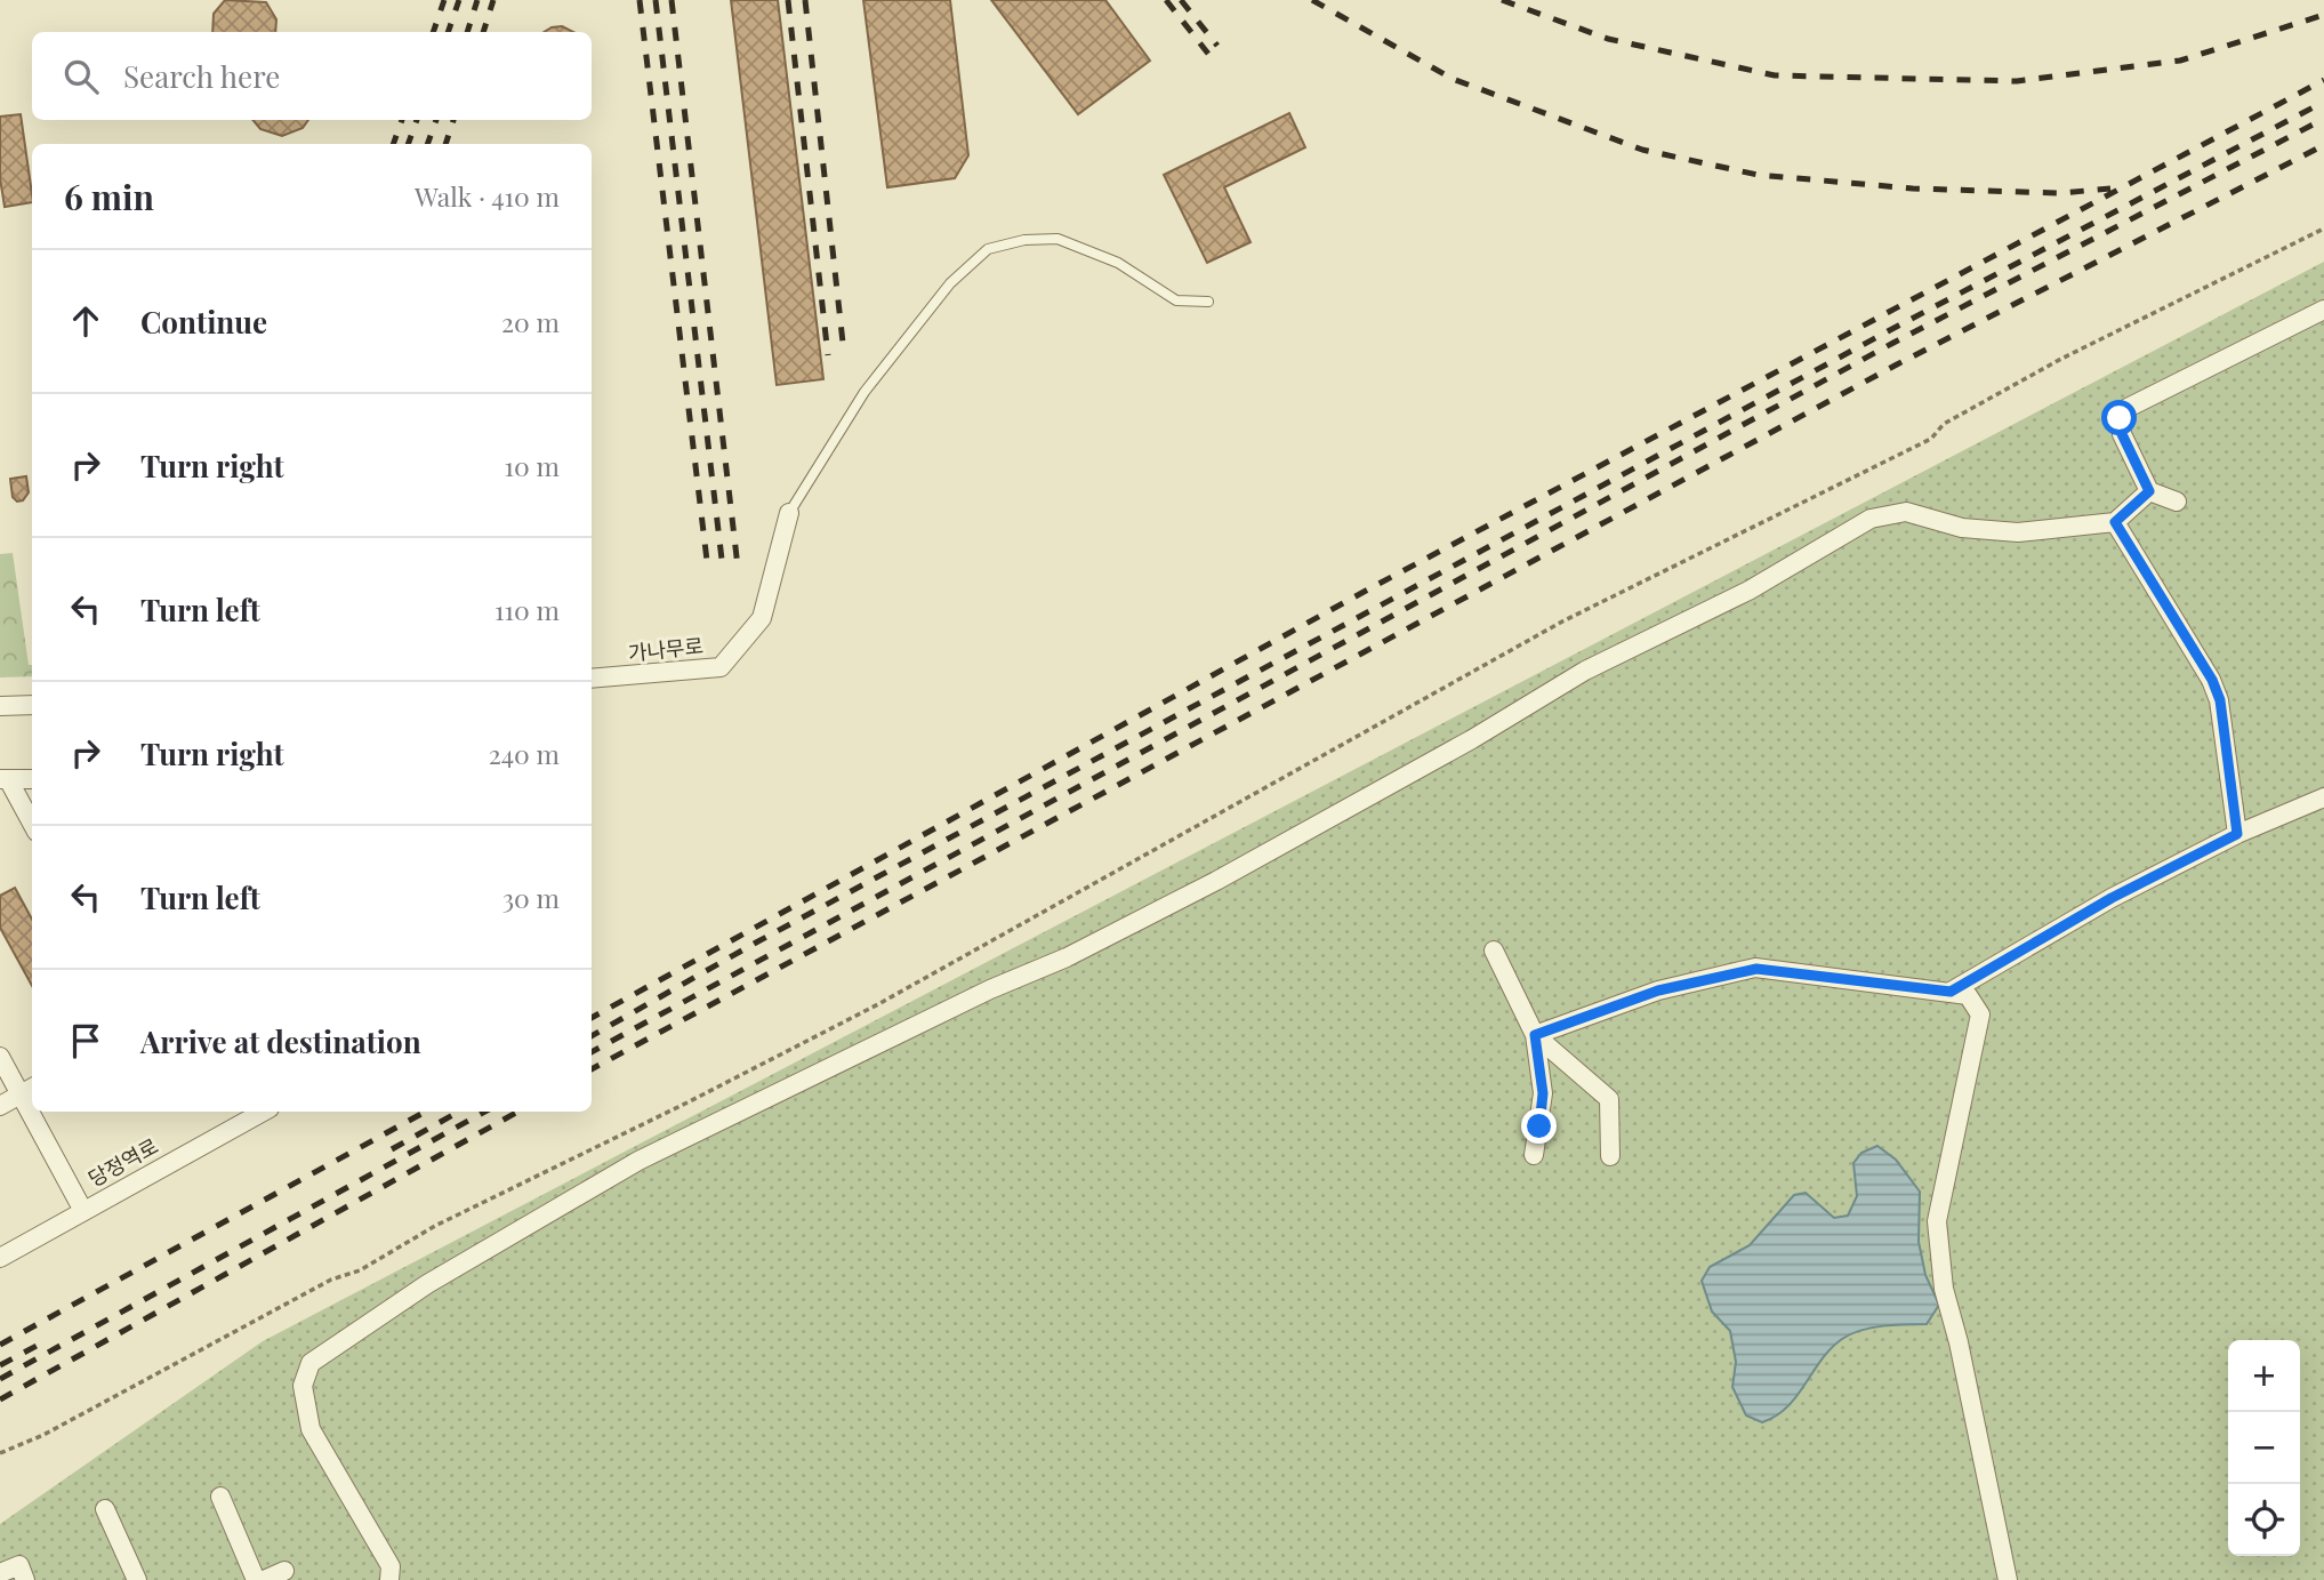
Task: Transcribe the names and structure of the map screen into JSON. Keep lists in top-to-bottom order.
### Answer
{
  "streets": {
    "street": ["가나무로", "당정역로"]
  },
  "page": {
    "search": "Search here",
    "heading": ["6 min", "Walk · 410 m"],
    "list": [
      ["Continue", "20 m"],
      ["Turn right", "10 m"],
      ["Turn left", "110 m"],
      ["Turn right", "240 m"],
      ["Turn left", "30 m"],
      "Arrive at destination"
    ],
    "map_buttons": ["+", "−"]
  }
}
